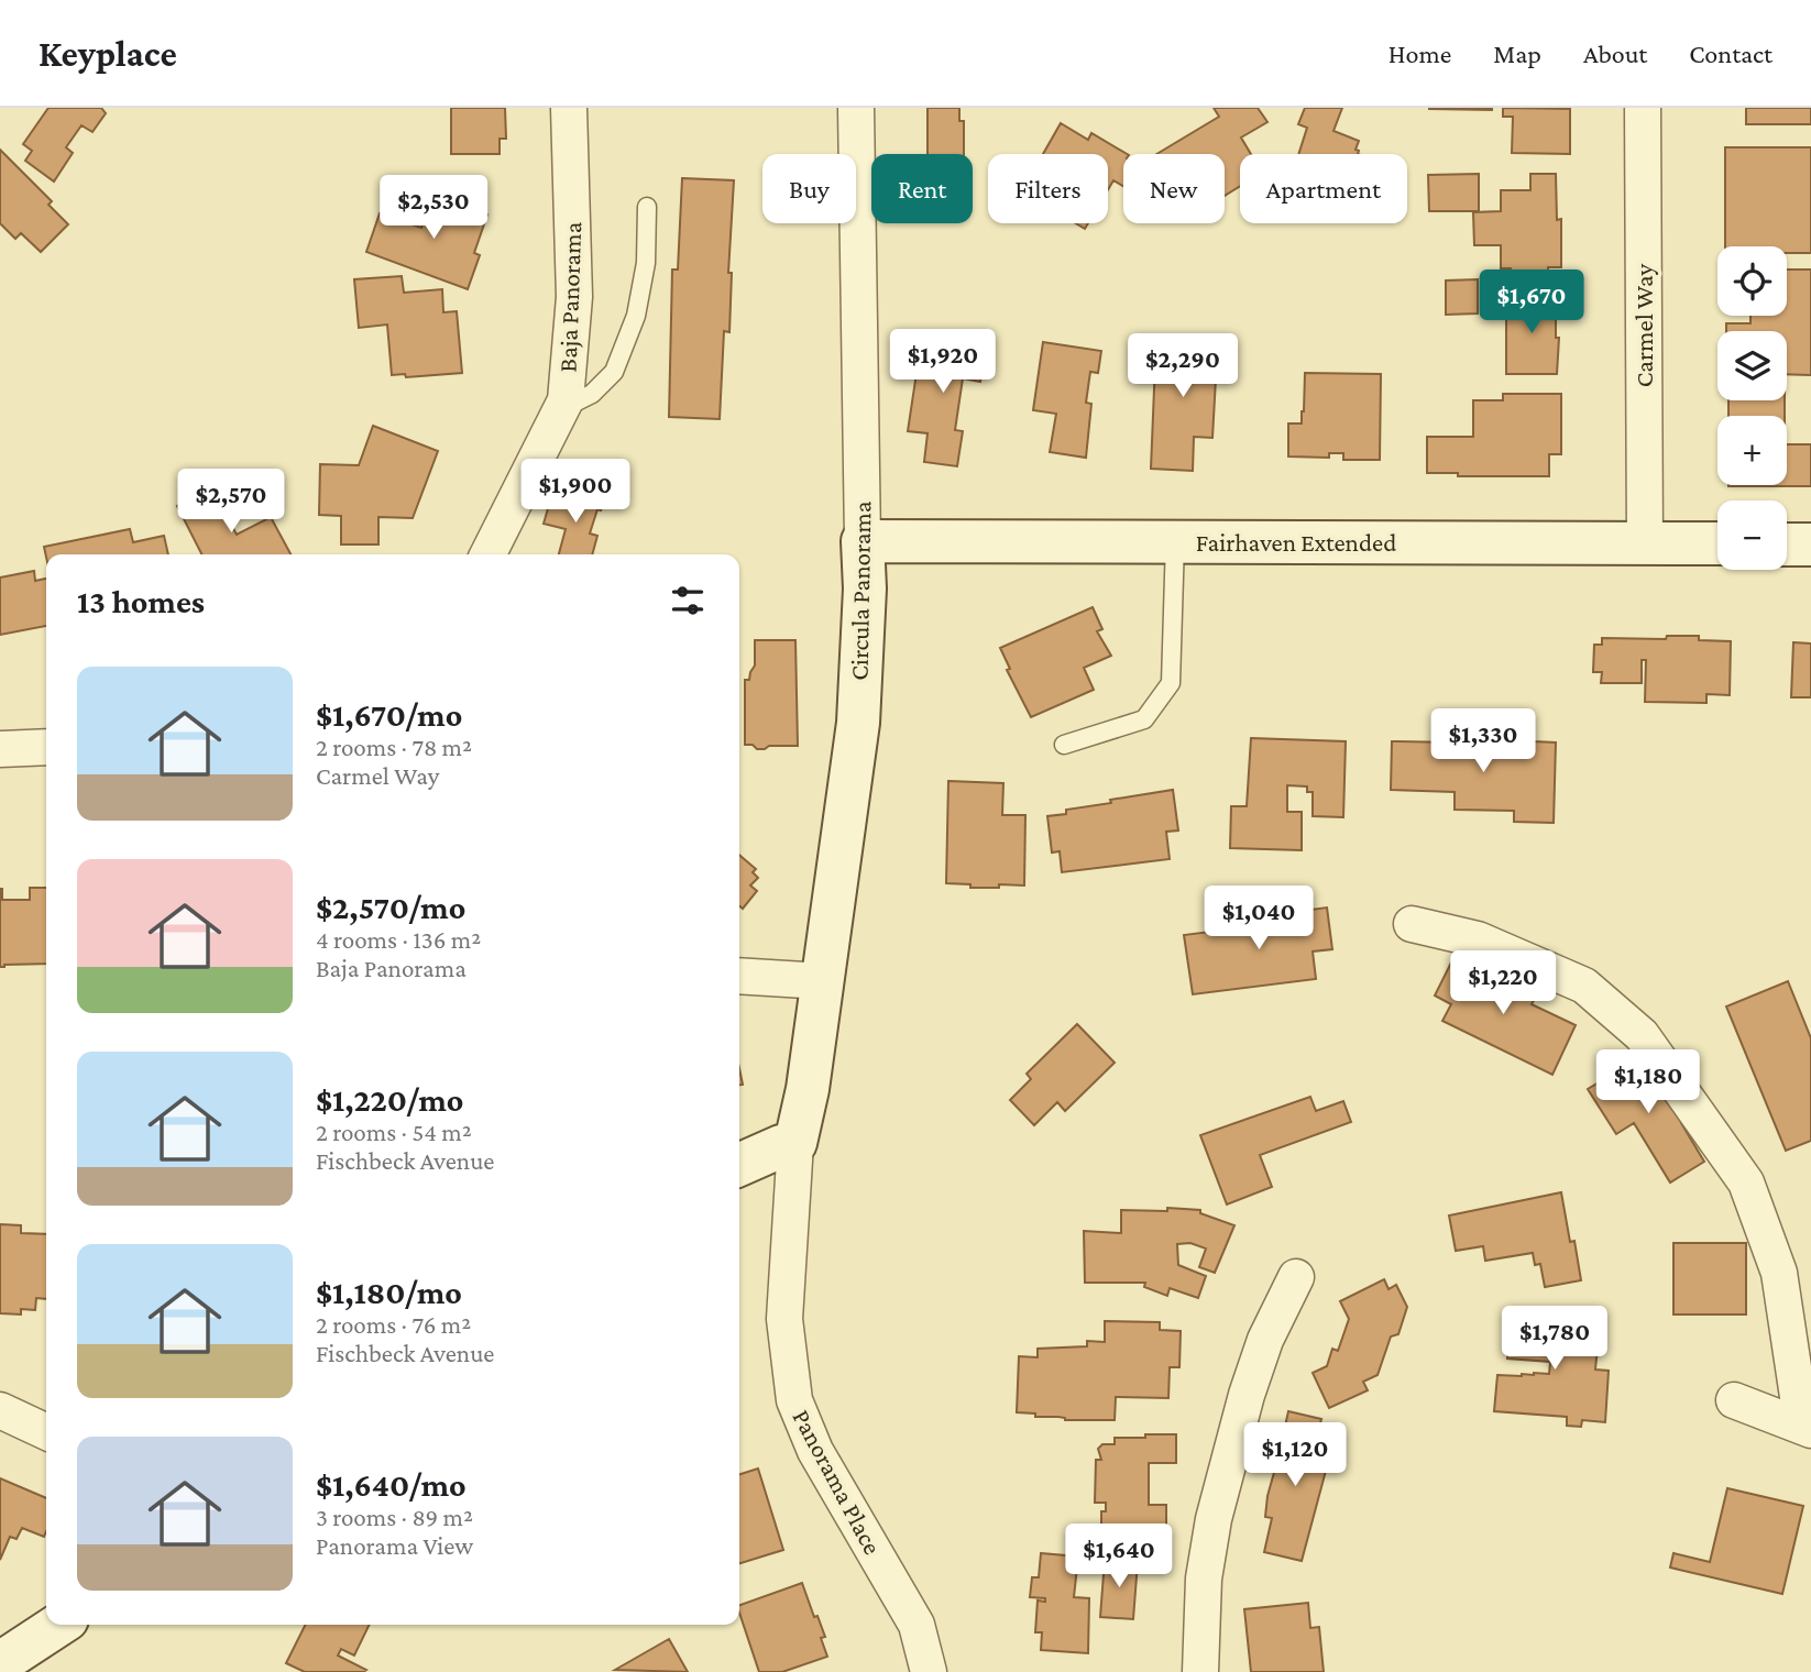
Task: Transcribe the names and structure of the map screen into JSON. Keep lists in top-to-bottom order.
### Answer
{
  "streets": {
    "street": [
      "Baja Panorama",
      "Carmel Way",
      "Fairhaven Extended",
      "Circula Panorama",
      "Panorama Place"
    ]
  },
  "crossings": [
    ["Carmel Way", "Fairhaven Extended"],
    ["Fairhaven Extended", "Circula Panorama"],
    ["Circula Panorama", "Panorama Place"]
  ],
  "page": {
    "header": "Keyplace",
    "nav": [
      "Home",
      "Map",
      "About",
      "Contact"
    ],
    "chip": [
      "Buy",
      "Rent",
      "Filters",
      "New",
      "Apartment"
    ],
    "price": [
      "$2,530",
      "$1,670",
      "$1,920",
      "$2,290",
      "$1,900",
      "$2,570",
      "$1,330",
      "$1,040",
      "$1,220",
      "$1,180",
      "$1,780",
      "$1,120",
      "$1,640"
    ],
    "map_buttons": ["+", "−"],
    "heading": "13 homes",
    "list": [
      {
        "name": "$1,670/mo",
        "note": "2 rooms · 78 m² · Carmel Way"
      },
      {
        "name": "$2,570/mo",
        "note": "4 rooms · 136 m² · Baja Panorama"
      },
      {
        "name": "$1,220/mo",
        "note": "2 rooms · 54 m² · Fischbeck Avenue"
      },
      {
        "name": "$1,180/mo",
        "note": "2 rooms · 76 m² · Fischbeck Avenue"
      },
      {
        "name": "$1,640/mo",
        "note": "3 rooms · 89 m² · Panorama View"
      }
    ]
  }
}
